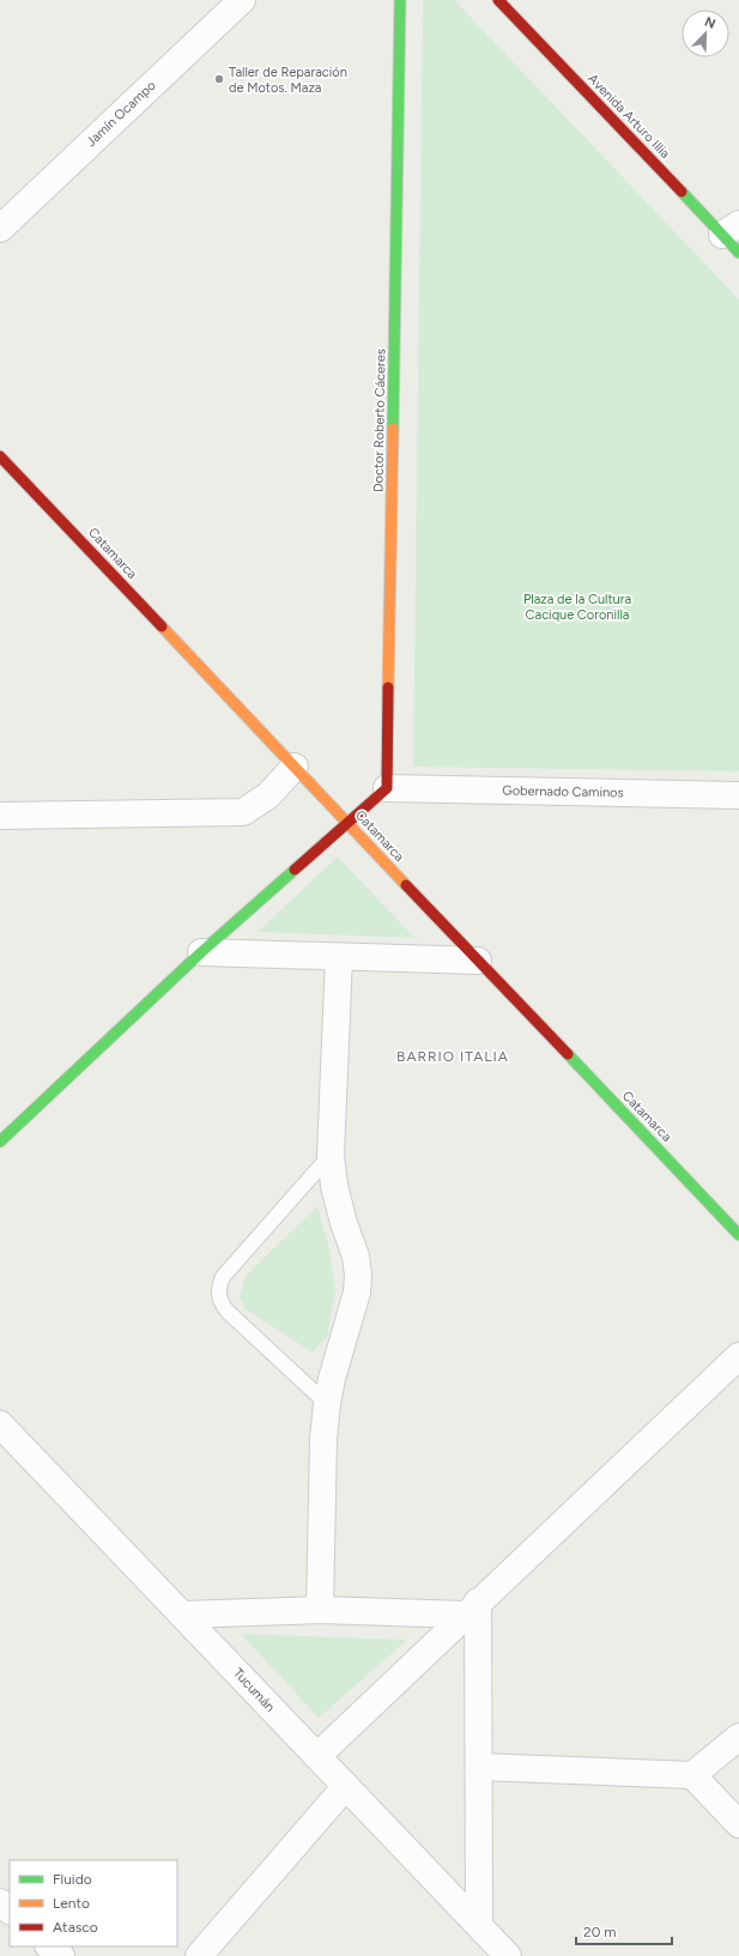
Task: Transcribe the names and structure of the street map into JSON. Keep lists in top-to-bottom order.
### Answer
{
  "streets": {
    "street": [
      "Jamín Ocampo",
      "Avenida Arturo Illia",
      "Doctor Roberto Cáceres",
      "Catamarca",
      "Gobernado Caminos",
      "Tucumán"
    ]
  },
  "crossings": [
    ["Doctor Roberto Cáceres", "Gobernado Caminos"]
  ],
  "districts": ["BARRIO ITALIA"],
  "parks": ["Plaza de la Cultura Cacique Coronilla"],
  "places": ["Taller de Reparación de Motos. Maza"],
  "legend": ["Fluido", "Lento", "Atasco"],
  "scale_bar": "20 m",
  "north": "top right"
}
